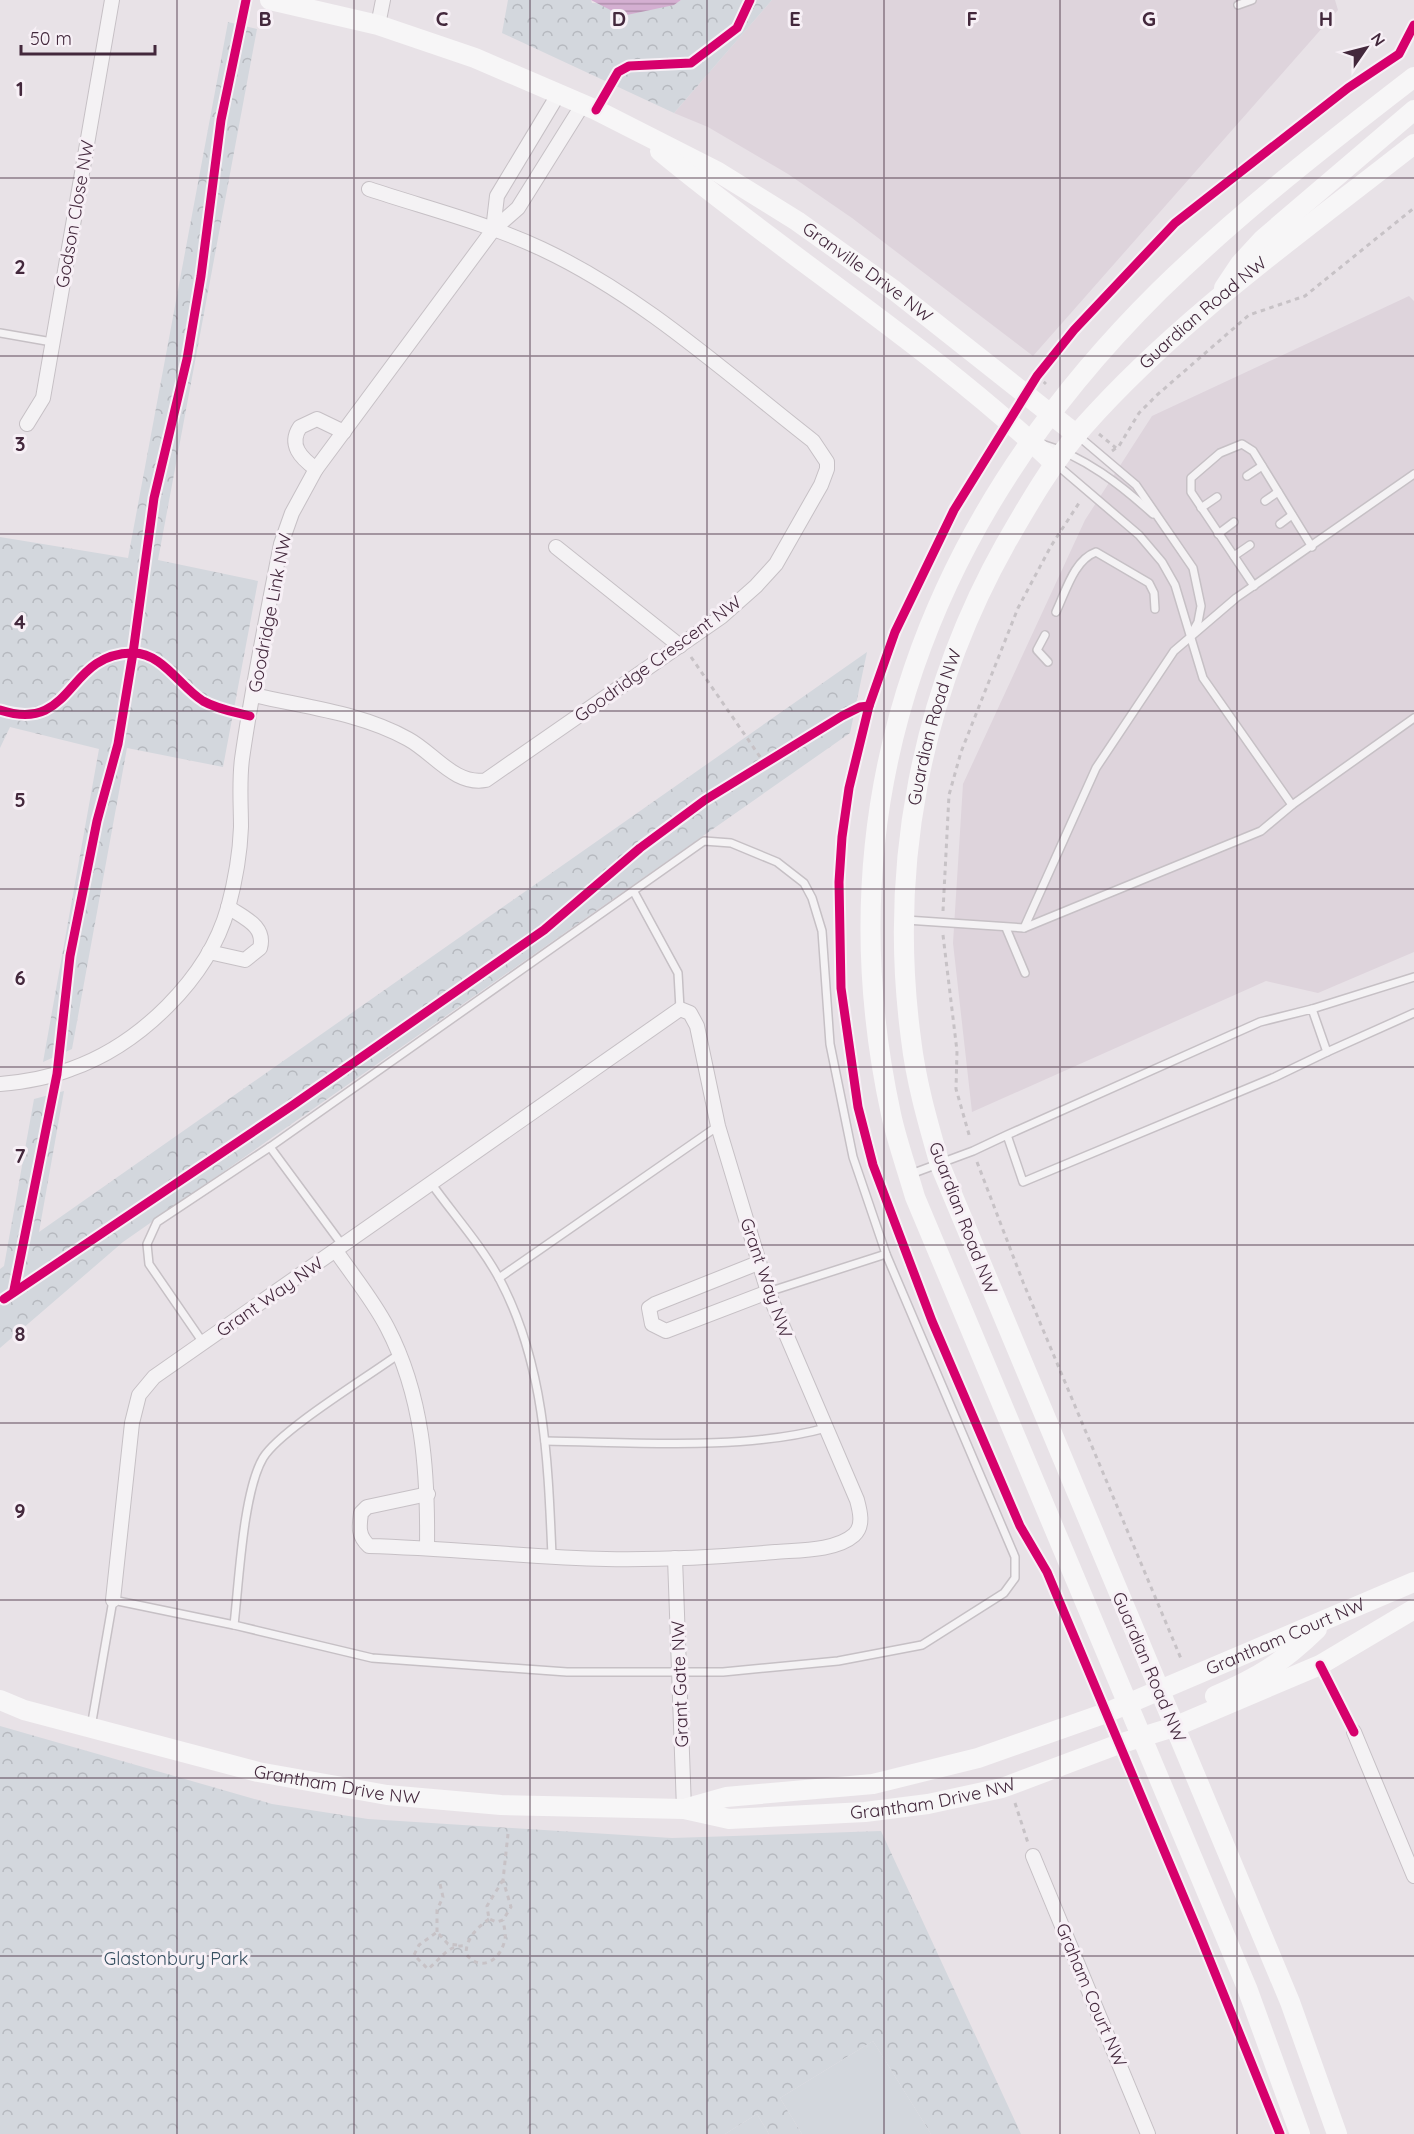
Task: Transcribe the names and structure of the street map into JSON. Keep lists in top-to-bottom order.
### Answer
{
  "streets": {
    "main road": [
      "Granville Drive NW",
      "Guardian Road NW",
      "Grantham Court NW",
      "Grantham Drive NW"
    ],
    "street": [
      "Godson Close NW",
      "Goodridge Link NW",
      "Goodridge Crescent NW",
      "Grant Way NW",
      "Grant Gate NW",
      "Graham Court NW"
    ]
  },
  "crossings": [
    ["Granville Drive NW", "Guardian Road NW"],
    ["Granville Drive NW", "Goodridge Link NW"],
    ["Guardian Road NW", "Grantham Court NW"],
    ["Guardian Road NW", "Grantham Drive NW"],
    ["Goodridge Link NW", "Goodridge Crescent NW"],
    ["Grant Way NW", "Grant Gate NW"],
    ["Grantham Court NW", "Grantham Drive NW"],
    ["Grant Gate NW", "Grantham Drive NW"]
  ],
  "parks": ["Glastonbury Park"],
  "scale_bar": "50 m",
  "north": "top right",
  "grid": {
    "columns": [
      "B",
      "C",
      "D",
      "E",
      "F",
      "G",
      "H"
    ],
    "rows": [
      "1",
      "2",
      "3",
      "4",
      "5",
      "6",
      "7",
      "8",
      "9"
    ]
  }
}
